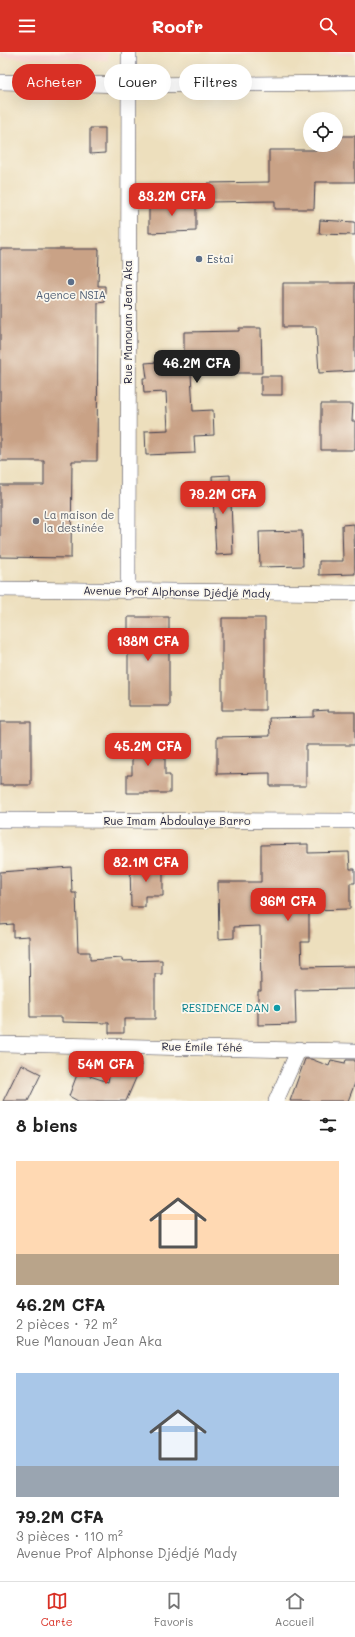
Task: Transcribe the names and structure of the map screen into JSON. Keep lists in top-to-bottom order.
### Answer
{
  "streets": {
    "street": [
      "Rue Manouan Jean Aka",
      "Avenue Prof Alphonse Djédjé Mady",
      "Rue Imam Abdoulaye Barro",
      "Rue Émile Téhé"
    ]
  },
  "crossings": [
    ["Rue Manouan Jean Aka", "Avenue Prof Alphonse Djédjé Mady"]
  ],
  "places": [
    "Estai",
    "Agence NSIA",
    "La maison de la destinée",
    "RESIDENCE DAN"
  ],
  "page": {
    "header": "Roofr",
    "chip": ["Acheter", "Louer", "Filtres"],
    "price": [
      "83.2M CFA",
      "46.2M CFA",
      "79.2M CFA",
      "138M CFA",
      "45.2M CFA",
      "82.1M CFA",
      "36M CFA",
      "54M CFA"
    ],
    "heading": "8 biens",
    "list": [
      {
        "name": "46.2M CFA",
        "note": "2 pièces · 72 m² · Rue Manouan Jean Aka"
      },
      {
        "name": "79.2M CFA",
        "note": "3 pièces · 110 m² · Avenue Prof Alphonse Djédjé Mady"
      }
    ],
    "tabs": ["Carte", "Favoris", "Accueil"]
  }
}
